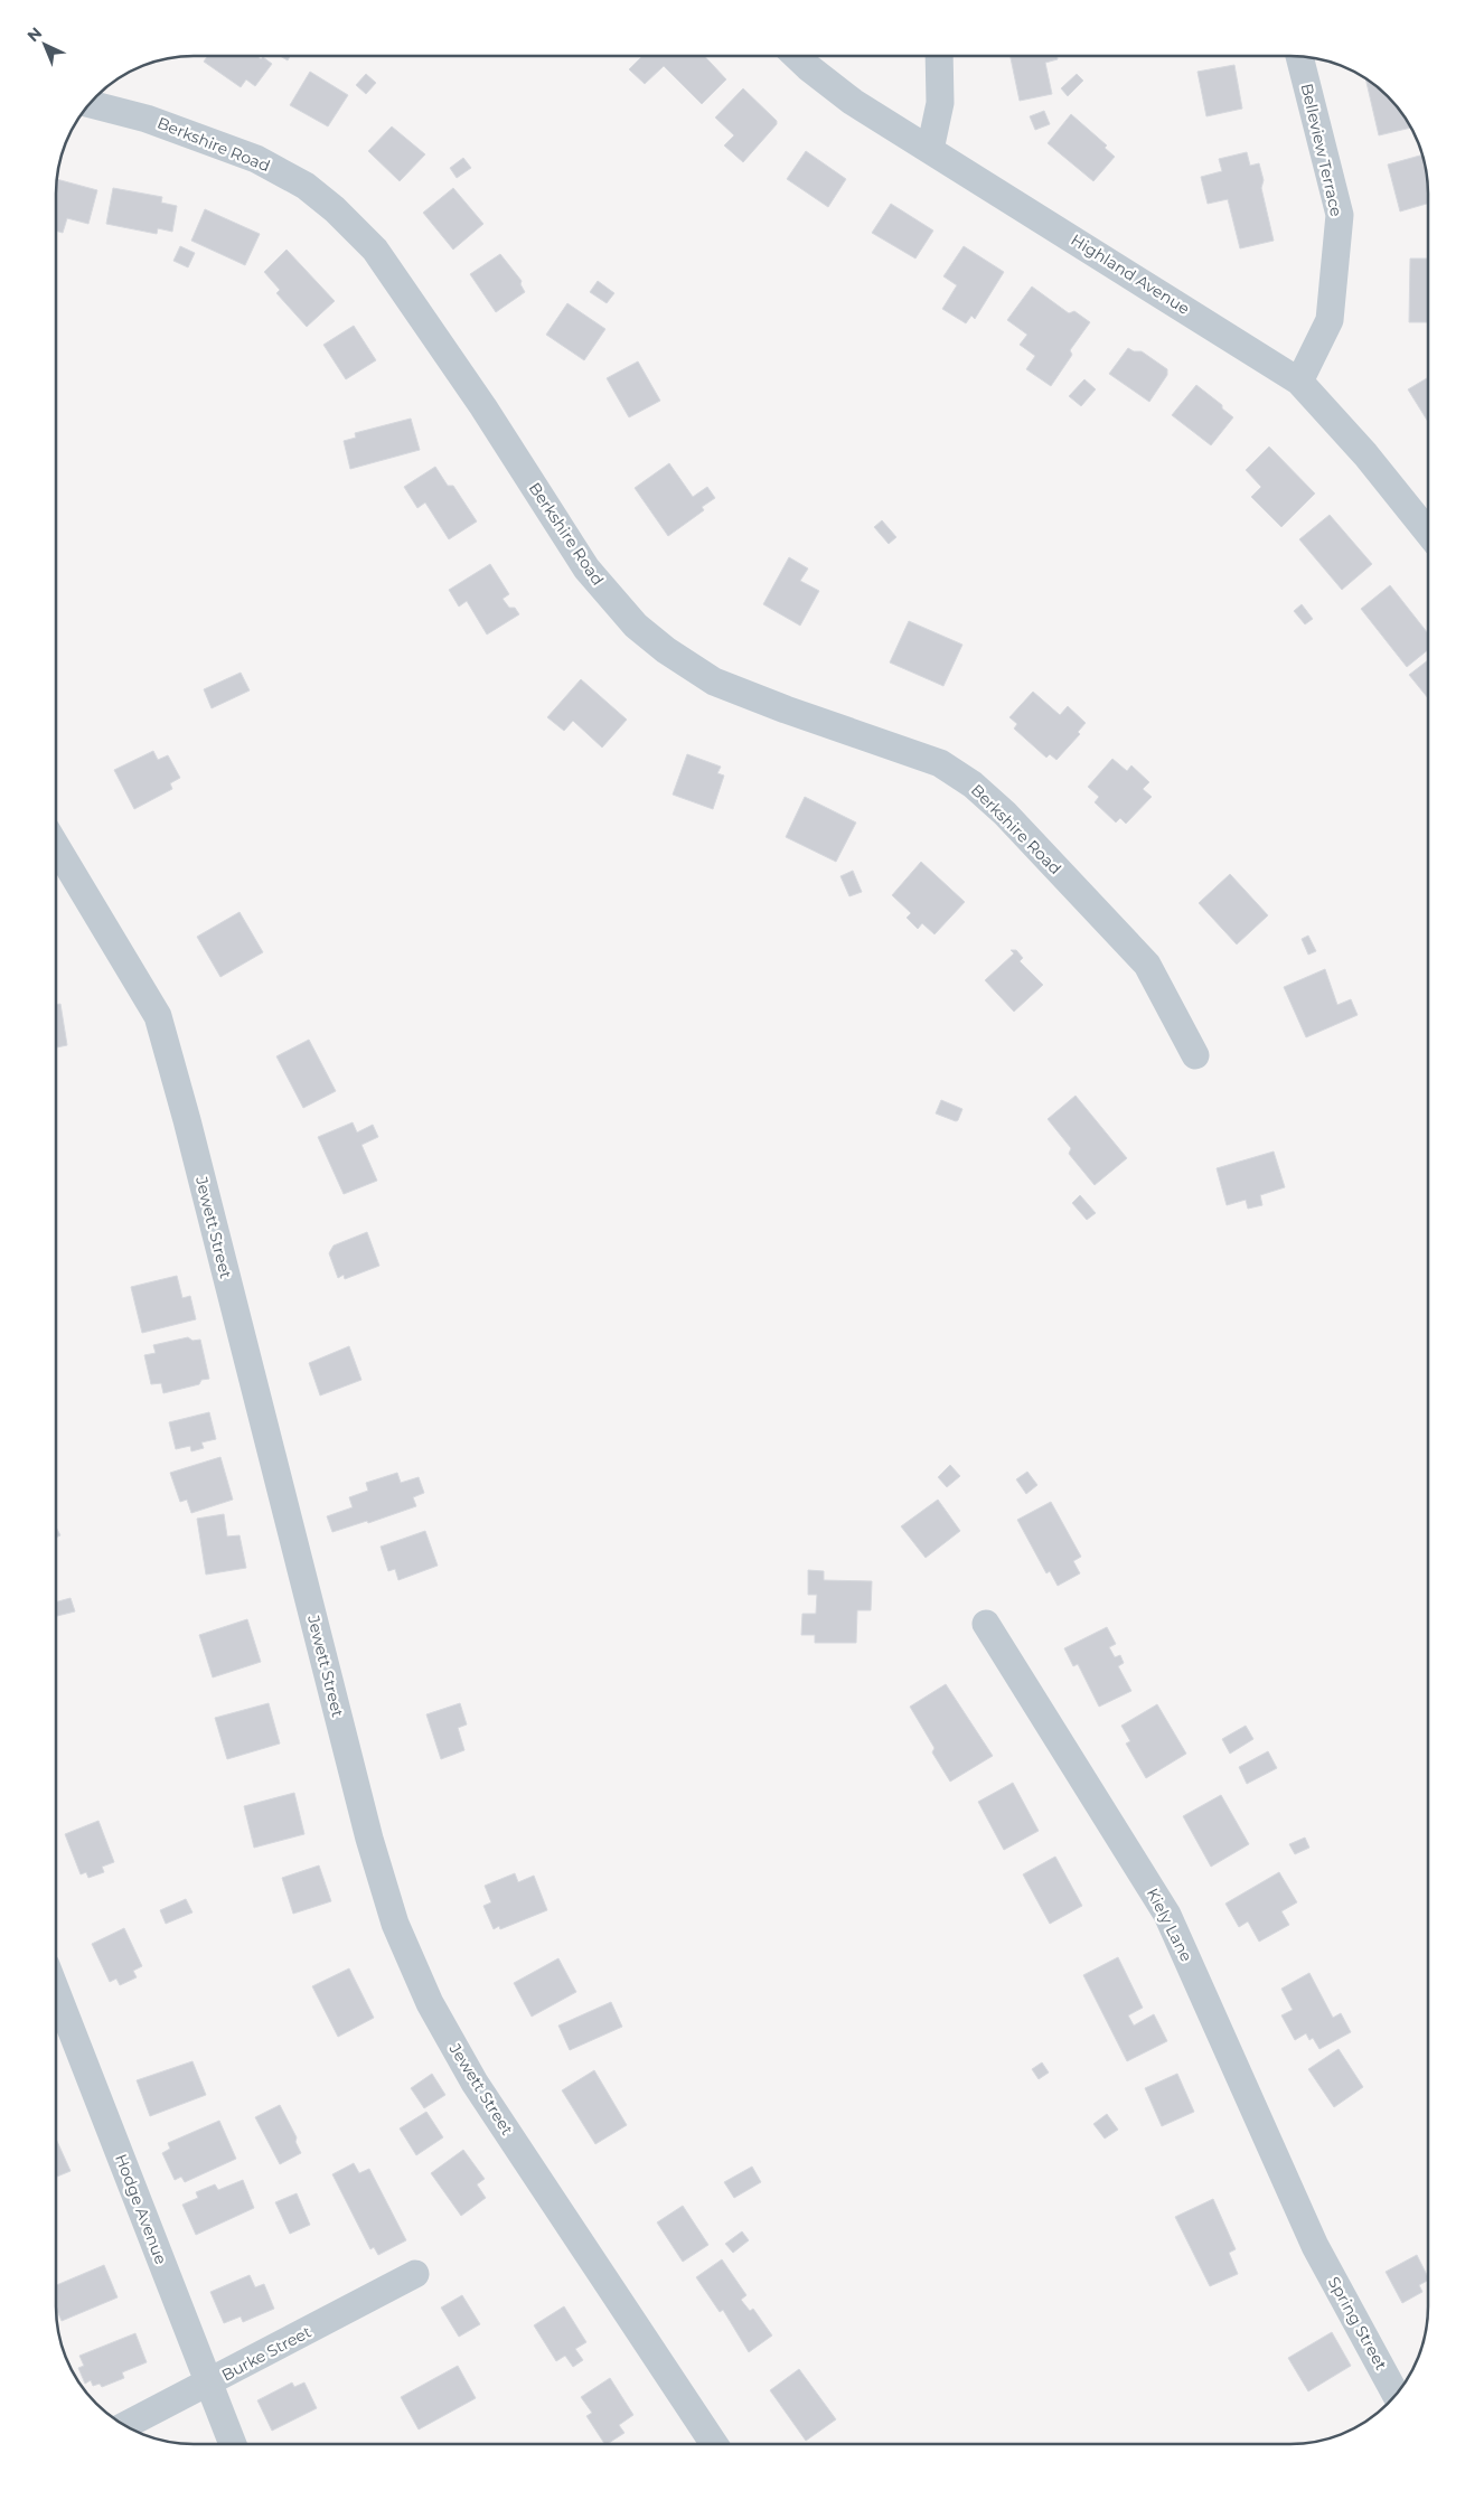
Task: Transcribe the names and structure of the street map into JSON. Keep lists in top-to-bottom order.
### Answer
{
  "streets": {
    "street": [
      "Berkshire Road",
      "Belleview Terrace",
      "Highland Avenue",
      "Jewett Street",
      "Kiely Lane",
      "Hodge Avenue",
      "Spring Street",
      "Burke Street"
    ]
  },
  "crossings": [
    ["Belleview Terrace", "Highland Avenue"],
    ["Kiely Lane", "Spring Street"],
    ["Hodge Avenue", "Burke Street"]
  ],
  "north": "top left"
}
